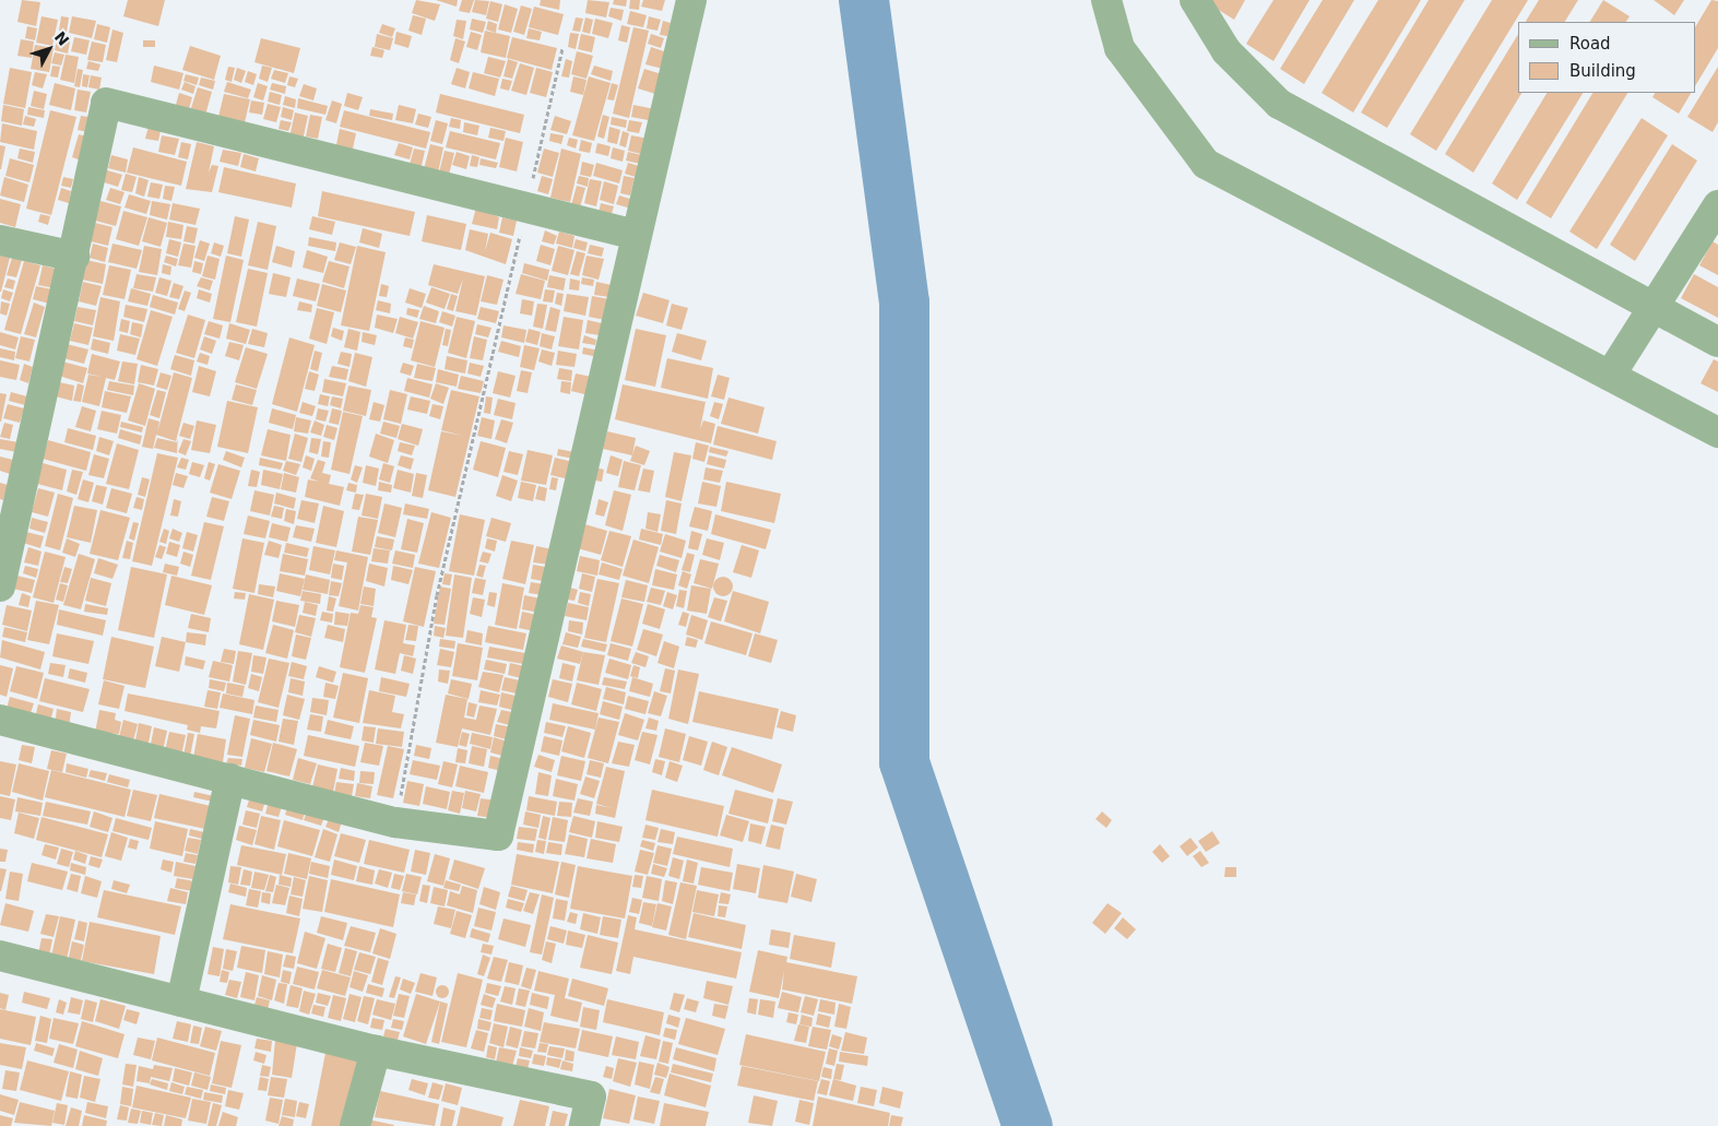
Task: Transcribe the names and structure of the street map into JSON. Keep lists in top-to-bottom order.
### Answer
{
  "legend": ["Road", "Building"],
  "north": "top right"
}
